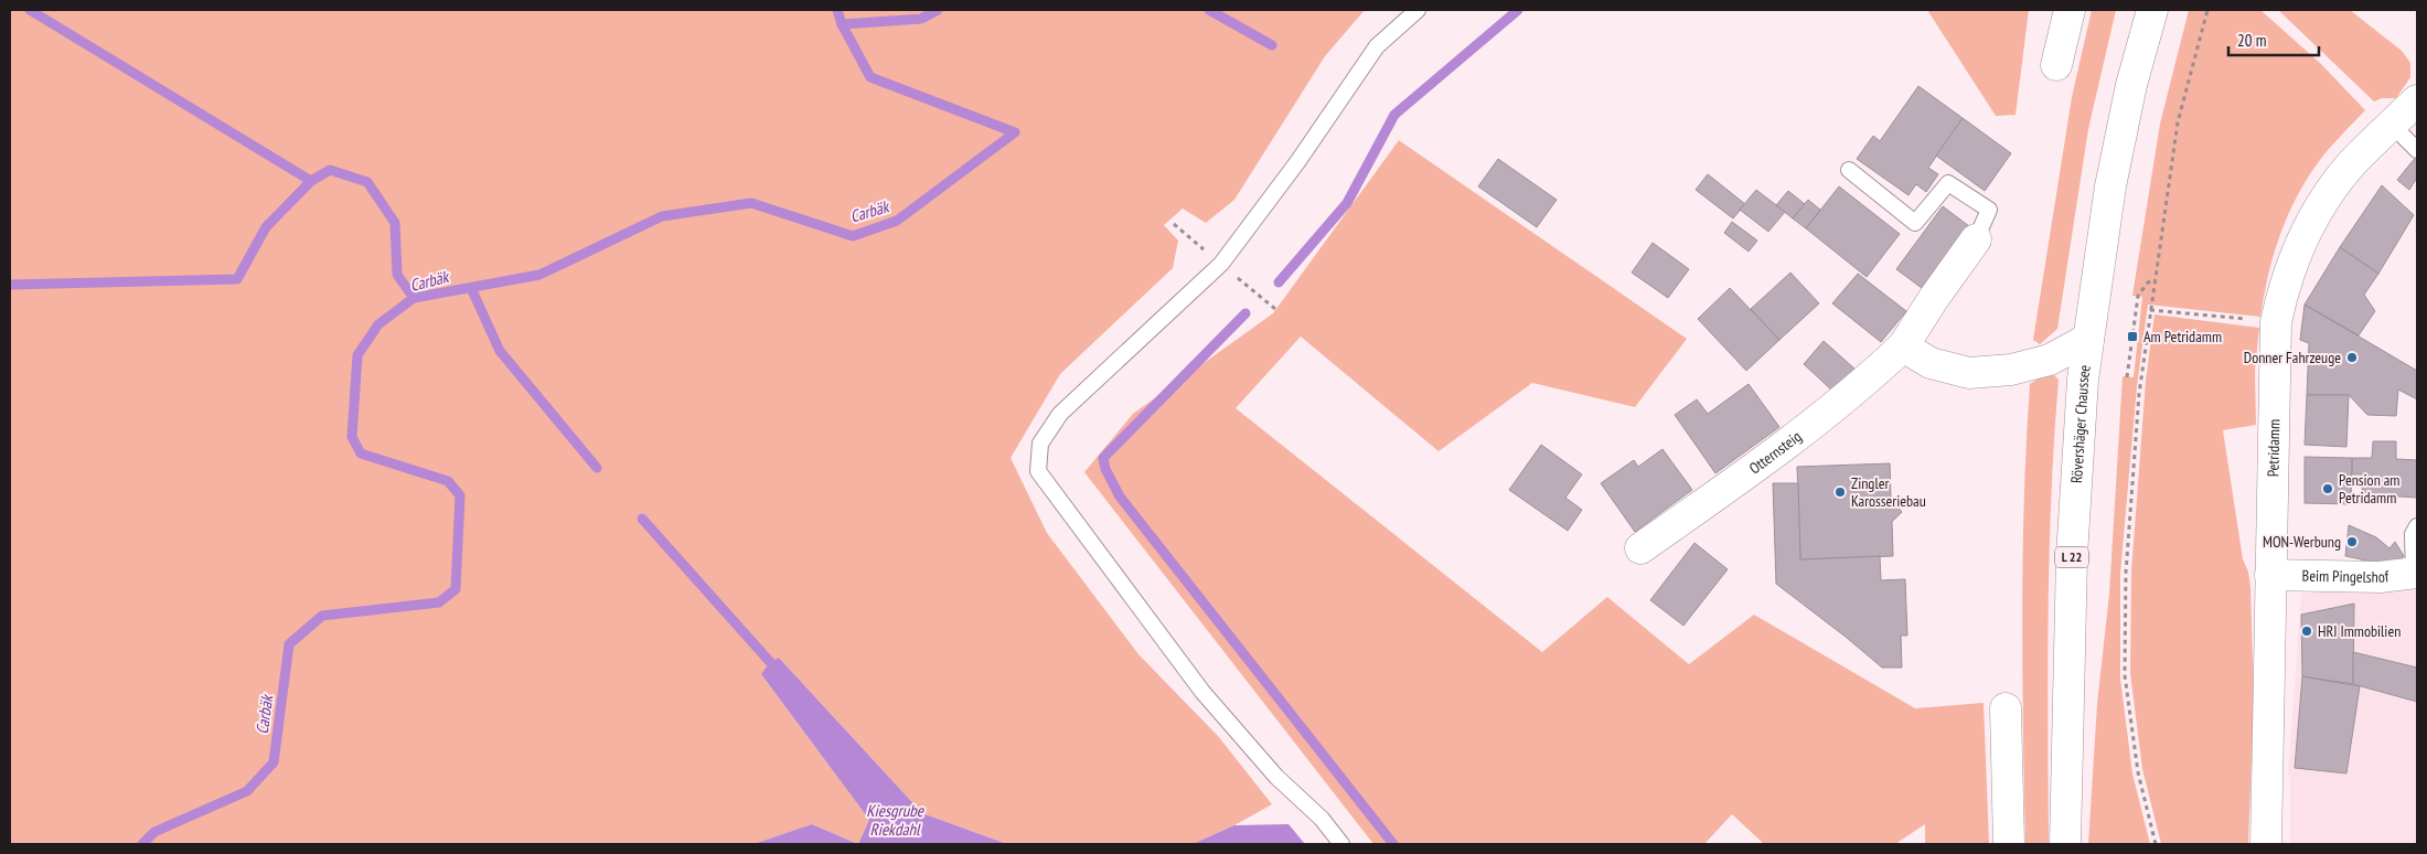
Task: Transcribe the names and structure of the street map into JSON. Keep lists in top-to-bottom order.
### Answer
{
  "streets": {
    "street": [
      "Rövershäger Chaussee",
      "Petridamm",
      "Otternsteig",
      "L 22",
      "Beim Pingelshof"
    ]
  },
  "crossings": [
    ["Petridamm", "Beim Pingelshof"]
  ],
  "water": ["Carbäk", "Kiesgrube Riekdahl"],
  "places": {
    "transit": ["Am Petridamm"],
    "other": [
      "Donner Fahrzeuge",
      "Pension am Petridamm",
      "Zingler Karosseriebau",
      "MON-Werbung",
      "HRI Immobilien"
    ]
  },
  "scale_bar": "20 m"
}
